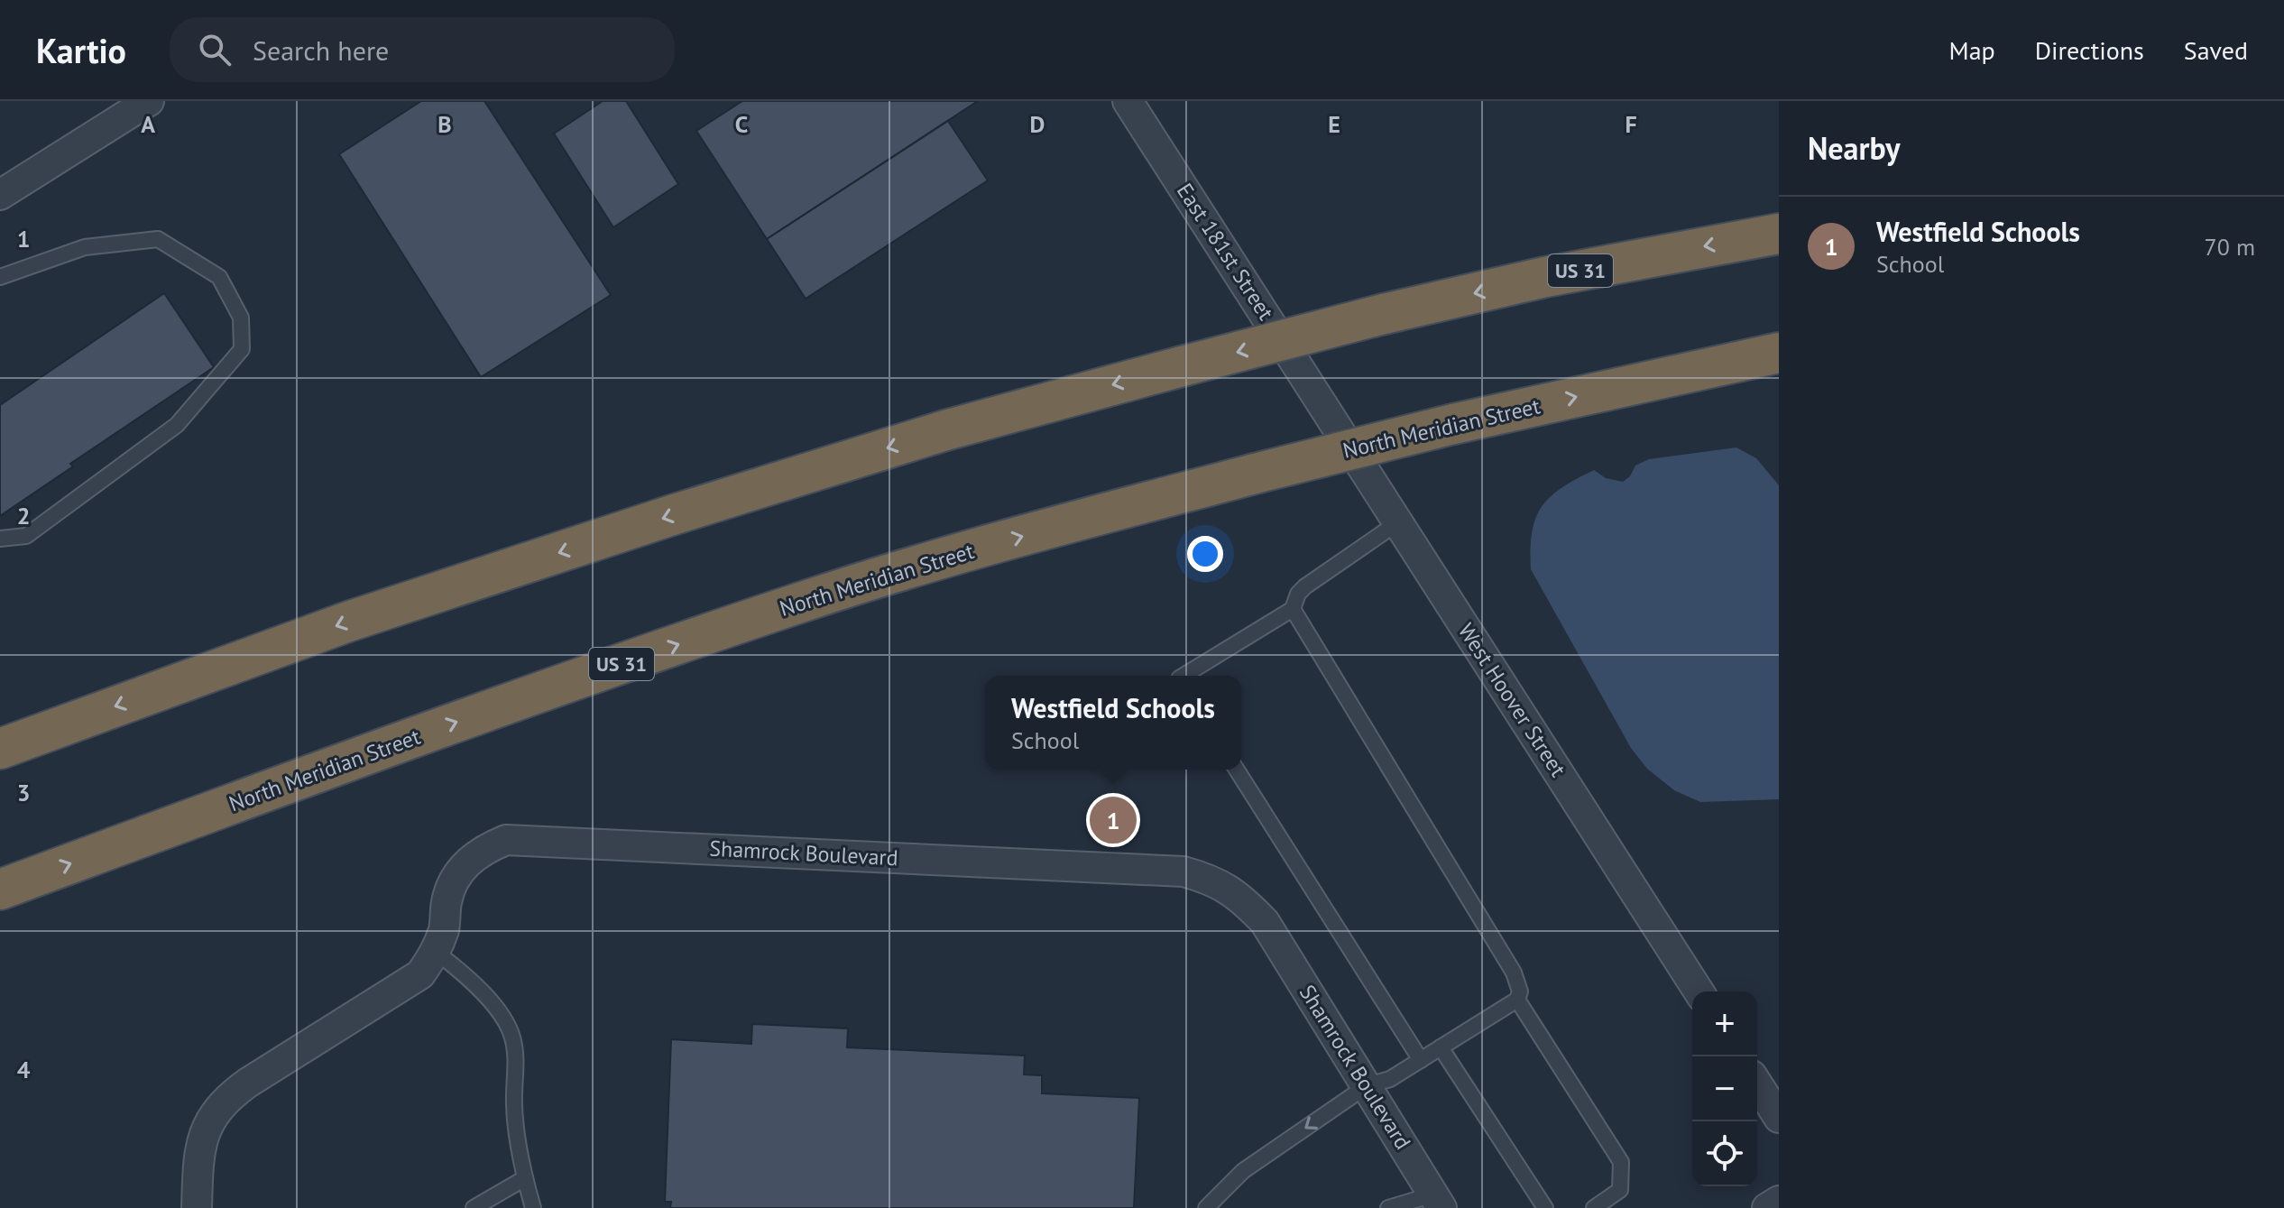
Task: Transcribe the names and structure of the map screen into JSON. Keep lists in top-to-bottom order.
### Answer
{
  "streets": {
    "highway": ["US 31", "North Meridian Street"],
    "street": ["East 181st Street", "West Hoover Street", "Shamrock Boulevard"]
  },
  "crossings": [
    ["East 181st Street", "West Hoover Street"]
  ],
  "page": {
    "header": "Kartio",
    "search": "Search here",
    "nav": ["Map", "Directions", "Saved"],
    "heading": "Nearby",
    "list": [
      {
        "mark": "1",
        "name": "Westfield Schools",
        "note": "School",
        "value": "70 m"
      }
    ],
    "popup": ["Westfield Schools", "School"],
    "pins": "1",
    "map_buttons": ["+", "−"]
  },
  "grid": {
    "columns": [
      "A",
      "B",
      "C",
      "D",
      "E",
      "F"
    ],
    "rows": [
      "1",
      "2",
      "3",
      "4"
    ]
  }
}
